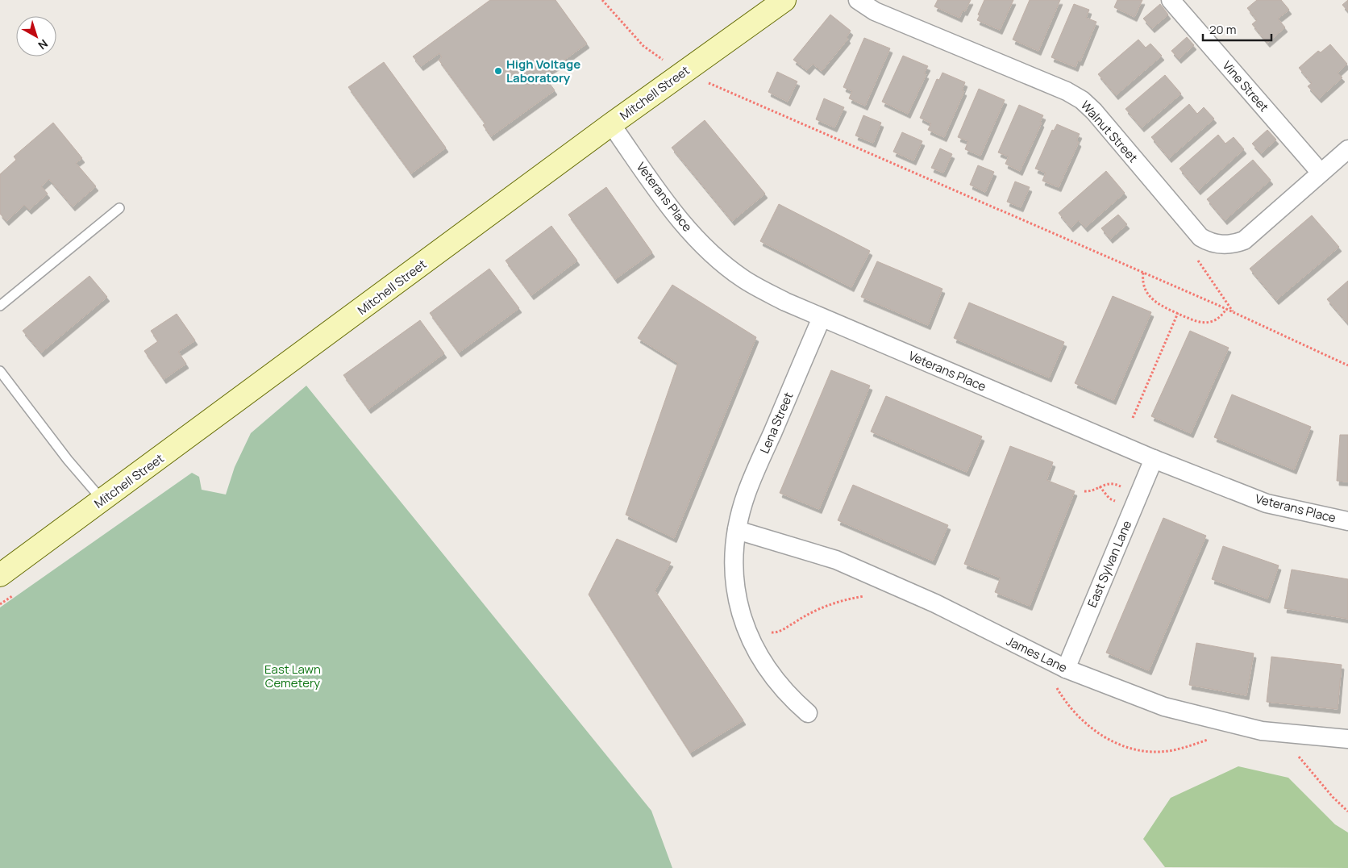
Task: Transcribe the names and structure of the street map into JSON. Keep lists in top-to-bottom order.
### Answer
{
  "streets": {
    "street": [
      "Vine Street",
      "Mitchell Street",
      "Walnut Street",
      "Veterans Place",
      "Lena Street",
      "East Sylvan Lane",
      "James Lane"
    ]
  },
  "crossings": [
    ["Vine Street", "Walnut Street"],
    ["Mitchell Street", "Veterans Place"],
    ["Veterans Place", "Lena Street"],
    ["Veterans Place", "East Sylvan Lane"],
    ["Lena Street", "James Lane"],
    ["East Sylvan Lane", "James Lane"]
  ],
  "parks": ["East Lawn Cemetery"],
  "places": ["High Voltage Laboratory"],
  "scale_bar": "20 m",
  "north": "bottom right"
}
